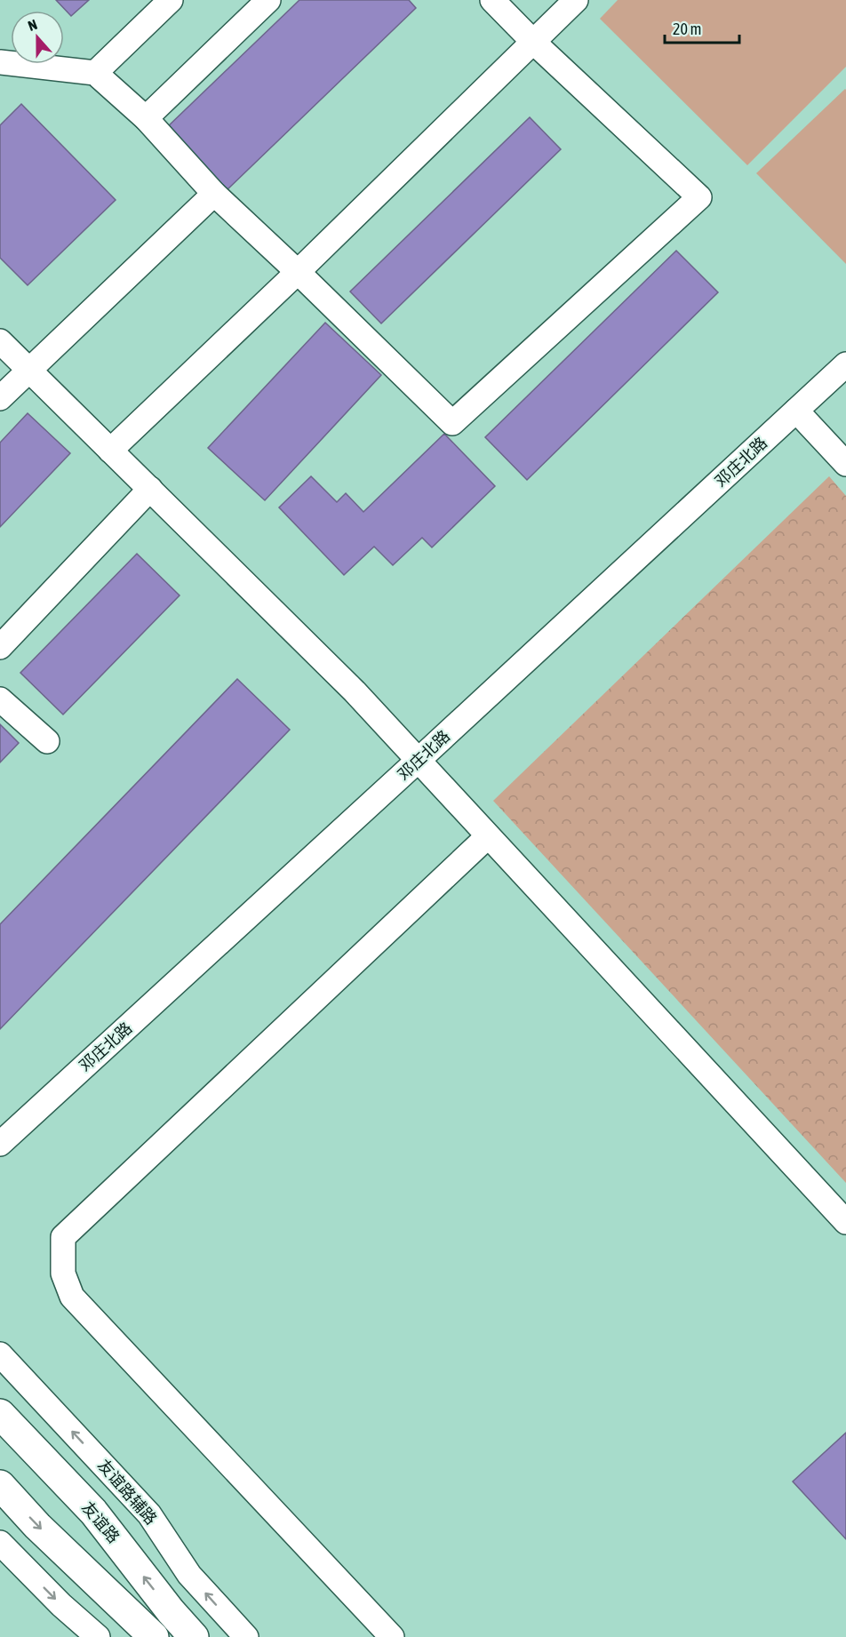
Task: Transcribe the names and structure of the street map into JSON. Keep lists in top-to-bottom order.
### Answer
{
  "streets": {
    "main road": ["友谊路"],
    "street": ["邓庄北路", "友谊路辅路"]
  },
  "scale_bar": "20 m",
  "north": "top"
}
